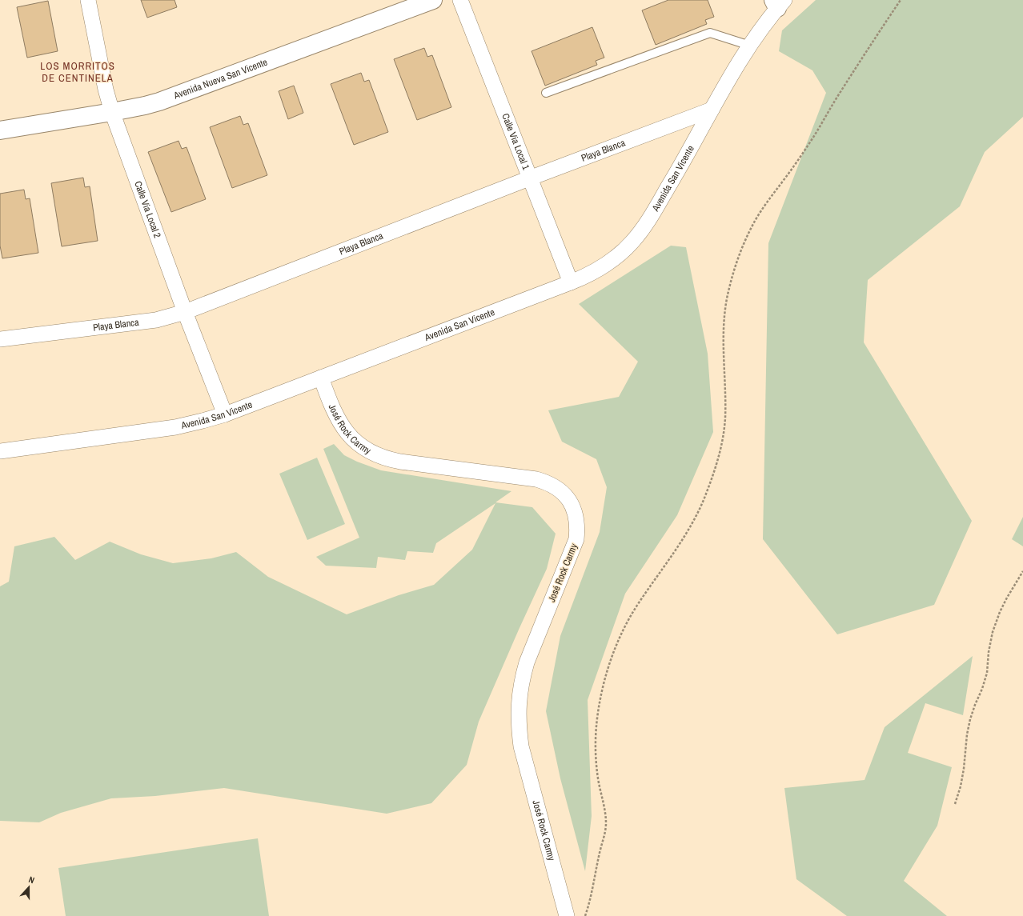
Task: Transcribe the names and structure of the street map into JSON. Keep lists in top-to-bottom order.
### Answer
{
  "streets": {
    "street": [
      "Avenida Nueva San Vicente",
      "Calle Via Local 1",
      "Playa Blanca",
      "Avenida San Vicente",
      "Calle Via Local 2",
      "José Rock Carmy"
    ]
  },
  "crossings": [
    ["Avenida Nueva San Vicente", "Calle Via Local 2"],
    ["Calle Via Local 1", "Playa Blanca"],
    ["Calle Via Local 1", "Avenida San Vicente"],
    ["Playa Blanca", "Avenida San Vicente"],
    ["Playa Blanca", "Calle Via Local 2"],
    ["Avenida San Vicente", "Calle Via Local 2"],
    ["Avenida San Vicente", "José Rock Carmy"]
  ],
  "districts": ["LOS MORRITOS DE CENTINELA"],
  "north": "top"
}
